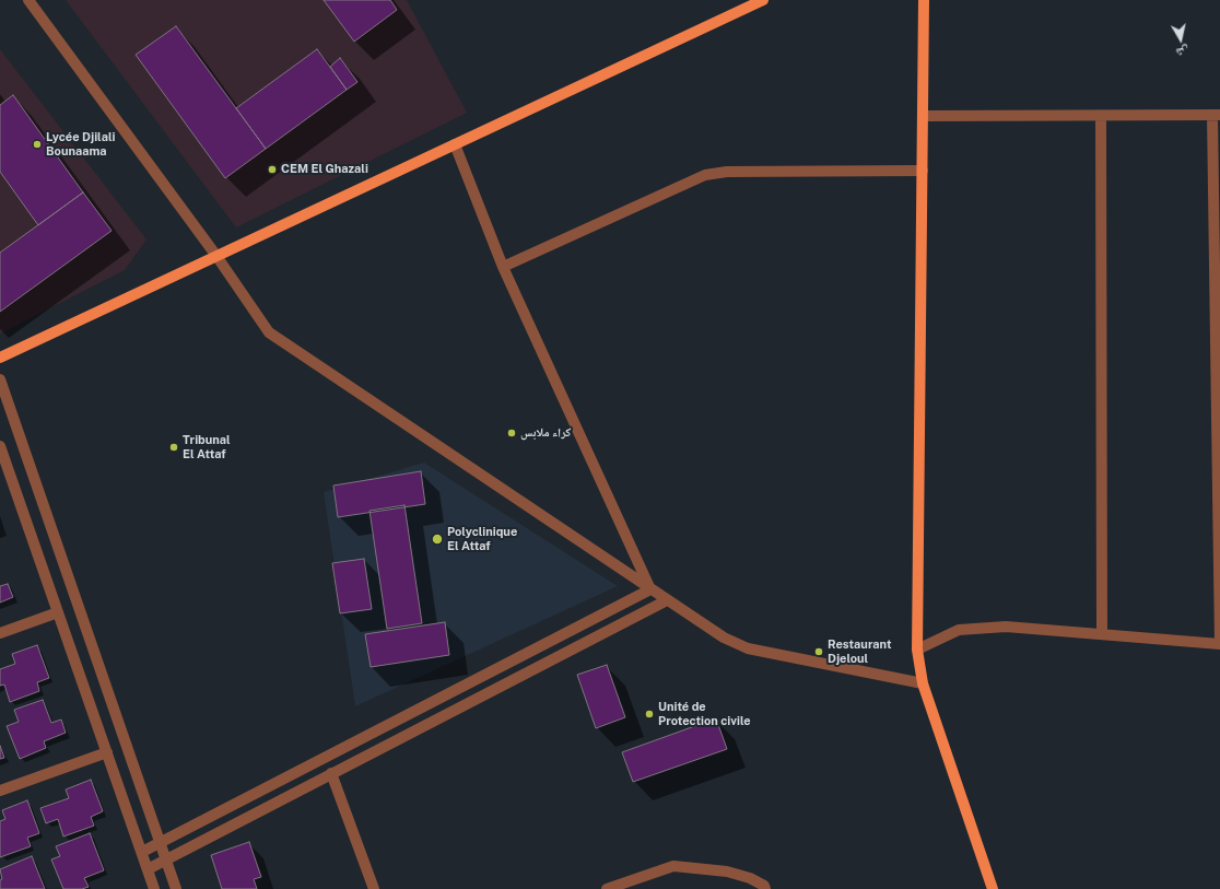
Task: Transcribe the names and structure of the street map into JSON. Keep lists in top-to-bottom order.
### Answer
{
  "places": [
    "Lycée Djilali Bounaama",
    "CEM El Ghazali",
    "كراء ملابس",
    "Tribunal El Attaf",
    "Polyclinique El Attaf",
    "Restaurant Djeloul",
    "Unité de Protection civile"
  ],
  "north": "bottom"
}
